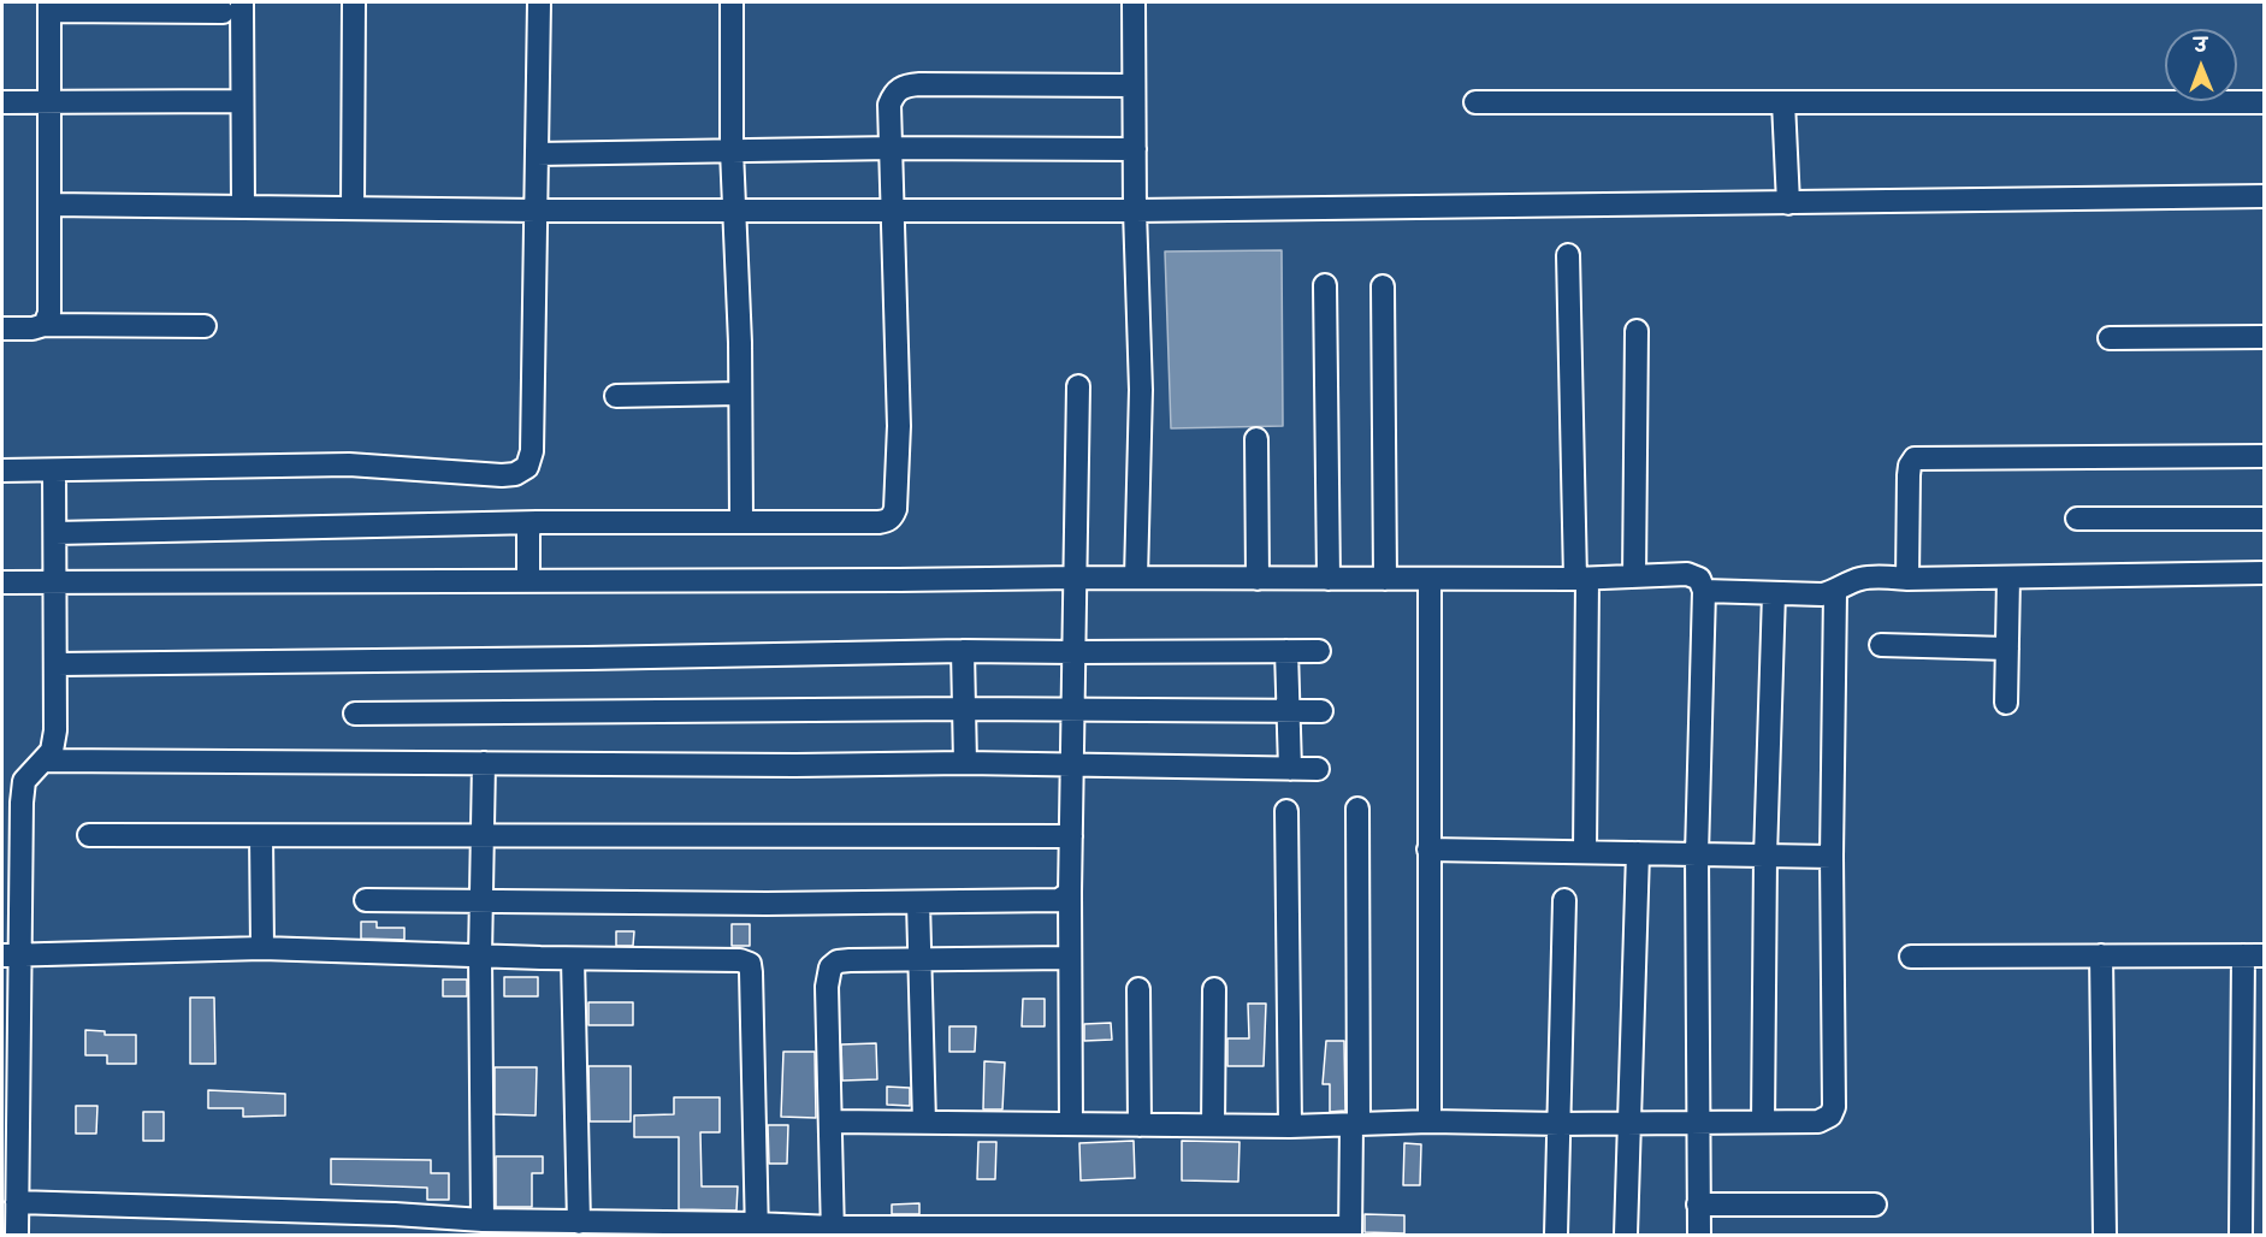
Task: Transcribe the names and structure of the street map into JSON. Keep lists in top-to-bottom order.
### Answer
{
  "north": "top"
}
